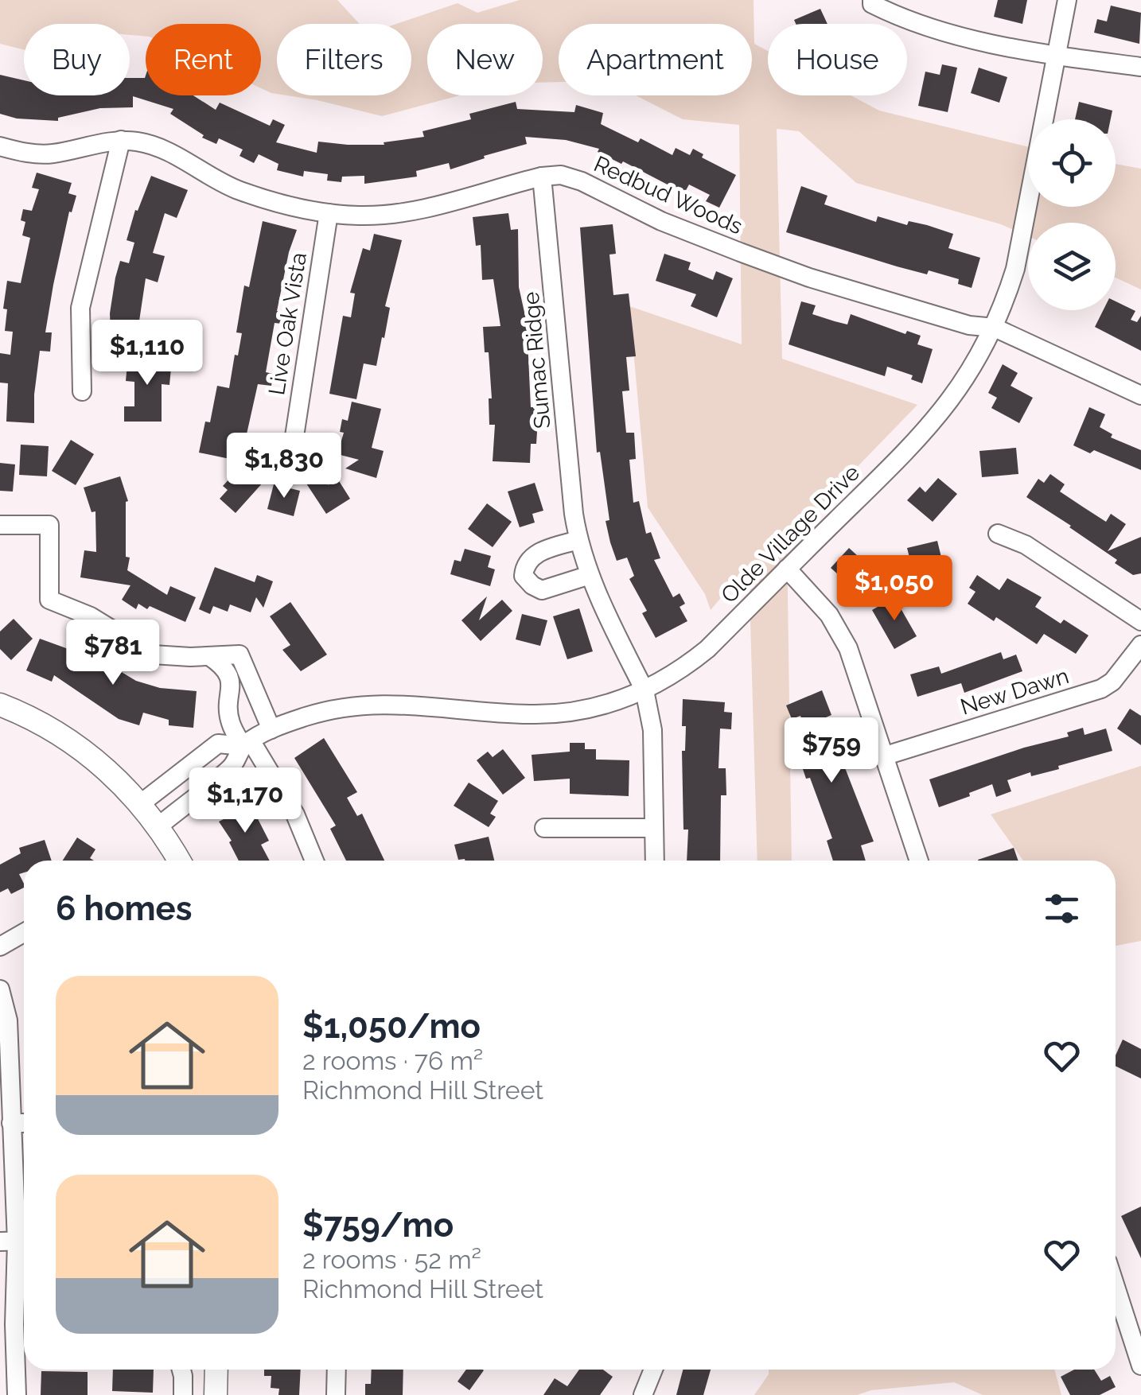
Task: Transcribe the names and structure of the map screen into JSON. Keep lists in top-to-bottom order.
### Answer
{
  "streets": {
    "street": [
      "Redbud Woods",
      "Live Oak Vista",
      "Sumac Ridge",
      "Olde Village Drive",
      "New Dawn"
    ]
  },
  "crossings": [
    ["Redbud Woods", "Live Oak Vista"],
    ["Redbud Woods", "Sumac Ridge"],
    ["Redbud Woods", "Olde Village Drive"],
    ["Sumac Ridge", "Olde Village Drive"]
  ],
  "page": {
    "chip": [
      "Buy",
      "Rent",
      "Filters",
      "New",
      "Apartment",
      "House"
    ],
    "price": [
      "$1,110",
      "$1,830",
      "$1,050",
      "$781",
      "$759",
      "$1,170"
    ],
    "heading": "6 homes",
    "list": [
      {
        "name": "$1,050/mo",
        "note": "2 rooms · 76 m² · Richmond Hill Street"
      },
      {
        "name": "$759/mo",
        "note": "2 rooms · 52 m² · Richmond Hill Street"
      }
    ]
  }
}
